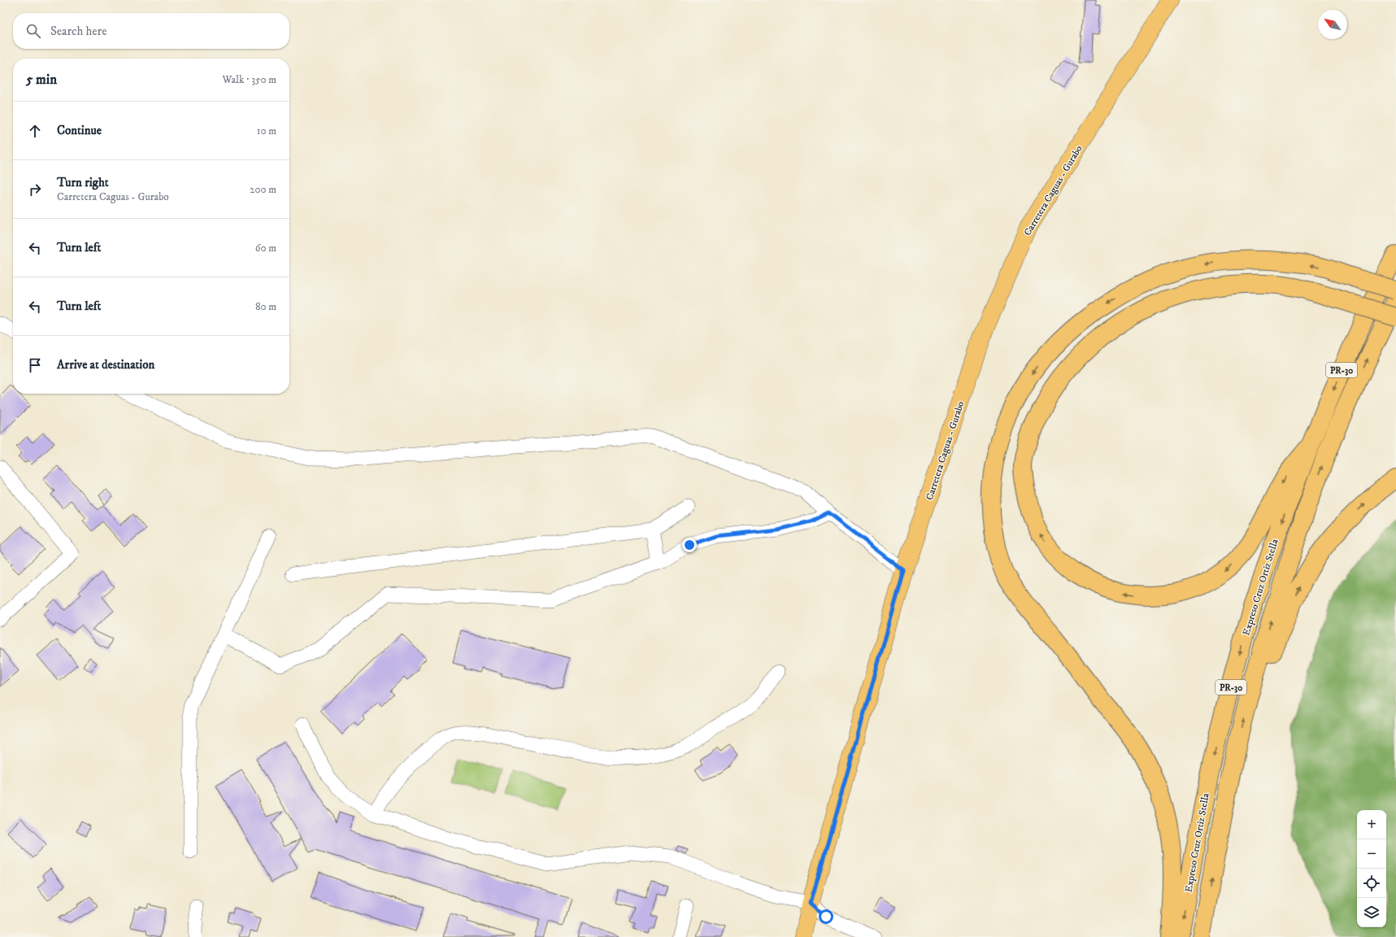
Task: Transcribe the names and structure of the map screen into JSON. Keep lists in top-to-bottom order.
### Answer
{
  "streets": {
    "highway": ["PR-30", "Expreso Cruz Ortiz Stella"],
    "main road": ["Carretera Caguas - Gurabo"]
  },
  "north": "top left",
  "page": {
    "search": "Search here",
    "heading": ["5 min", "Walk · 350 m"],
    "list": [
      ["Continue", "10 m"],
      ["Turn right", "Carretera Caguas - Gurabo", "200 m"],
      ["Turn left", "60 m"],
      ["Turn left", "80 m"],
      "Arrive at destination"
    ],
    "map_buttons": ["+", "−"]
  }
}
